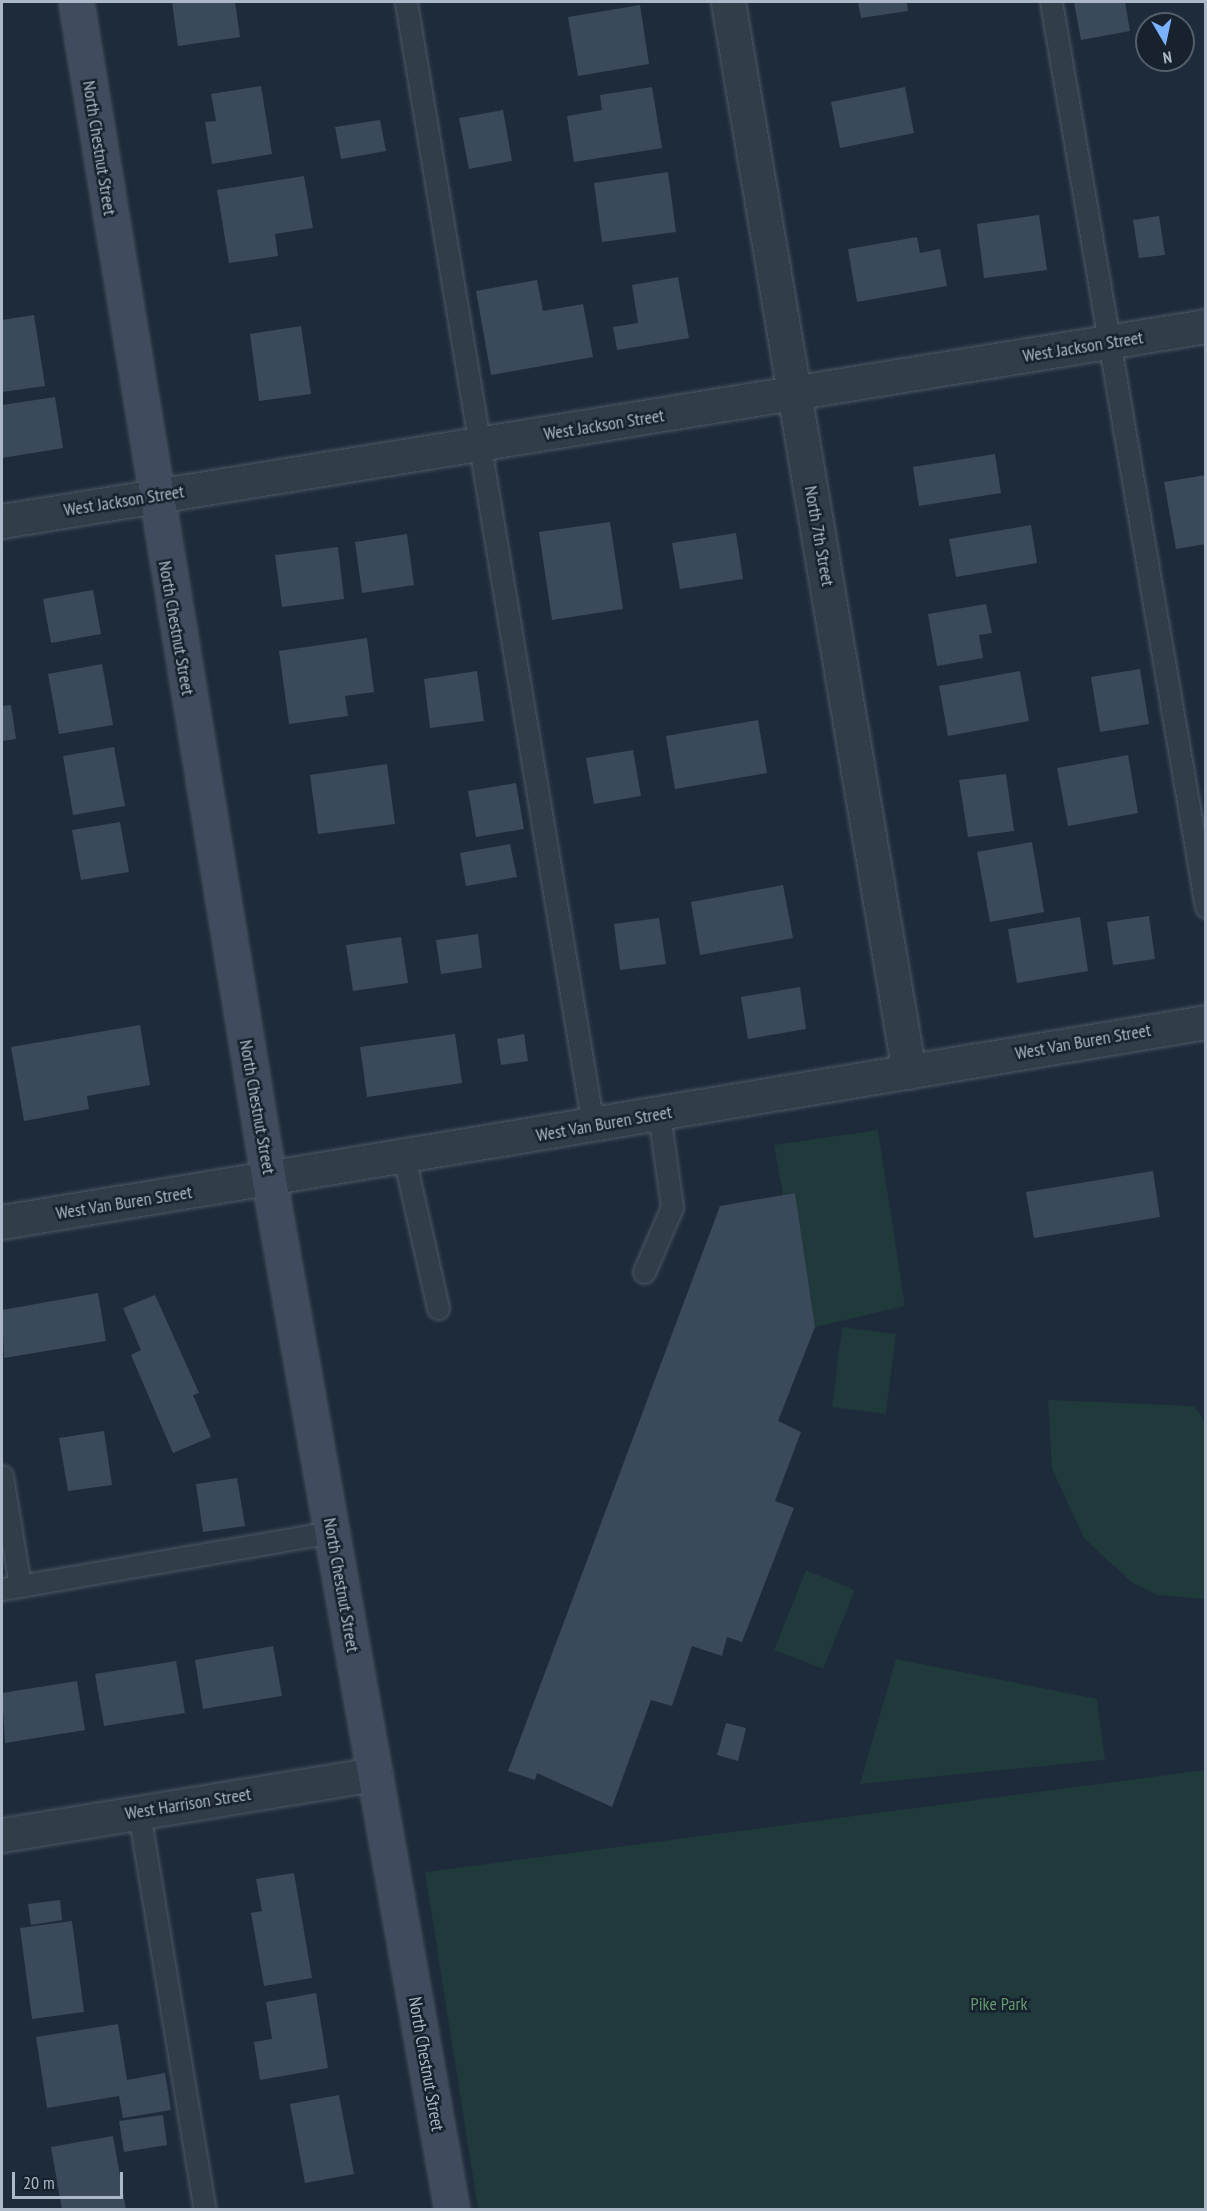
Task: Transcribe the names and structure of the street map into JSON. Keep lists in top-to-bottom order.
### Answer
{
  "streets": {
    "main road": ["North Chestnut Street"],
    "street": [
      "West Jackson Street",
      "North 7th Street",
      "West Van Buren Street",
      "West Harrison Street"
    ]
  },
  "crossings": [
    ["North Chestnut Street", "West Jackson Street"],
    ["North Chestnut Street", "West Van Buren Street"],
    ["North Chestnut Street", "West Harrison Street"],
    ["West Jackson Street", "North 7th Street"],
    ["North 7th Street", "West Van Buren Street"]
  ],
  "parks": ["Pike Park"],
  "scale_bar": "20 m",
  "north": "bottom"
}
